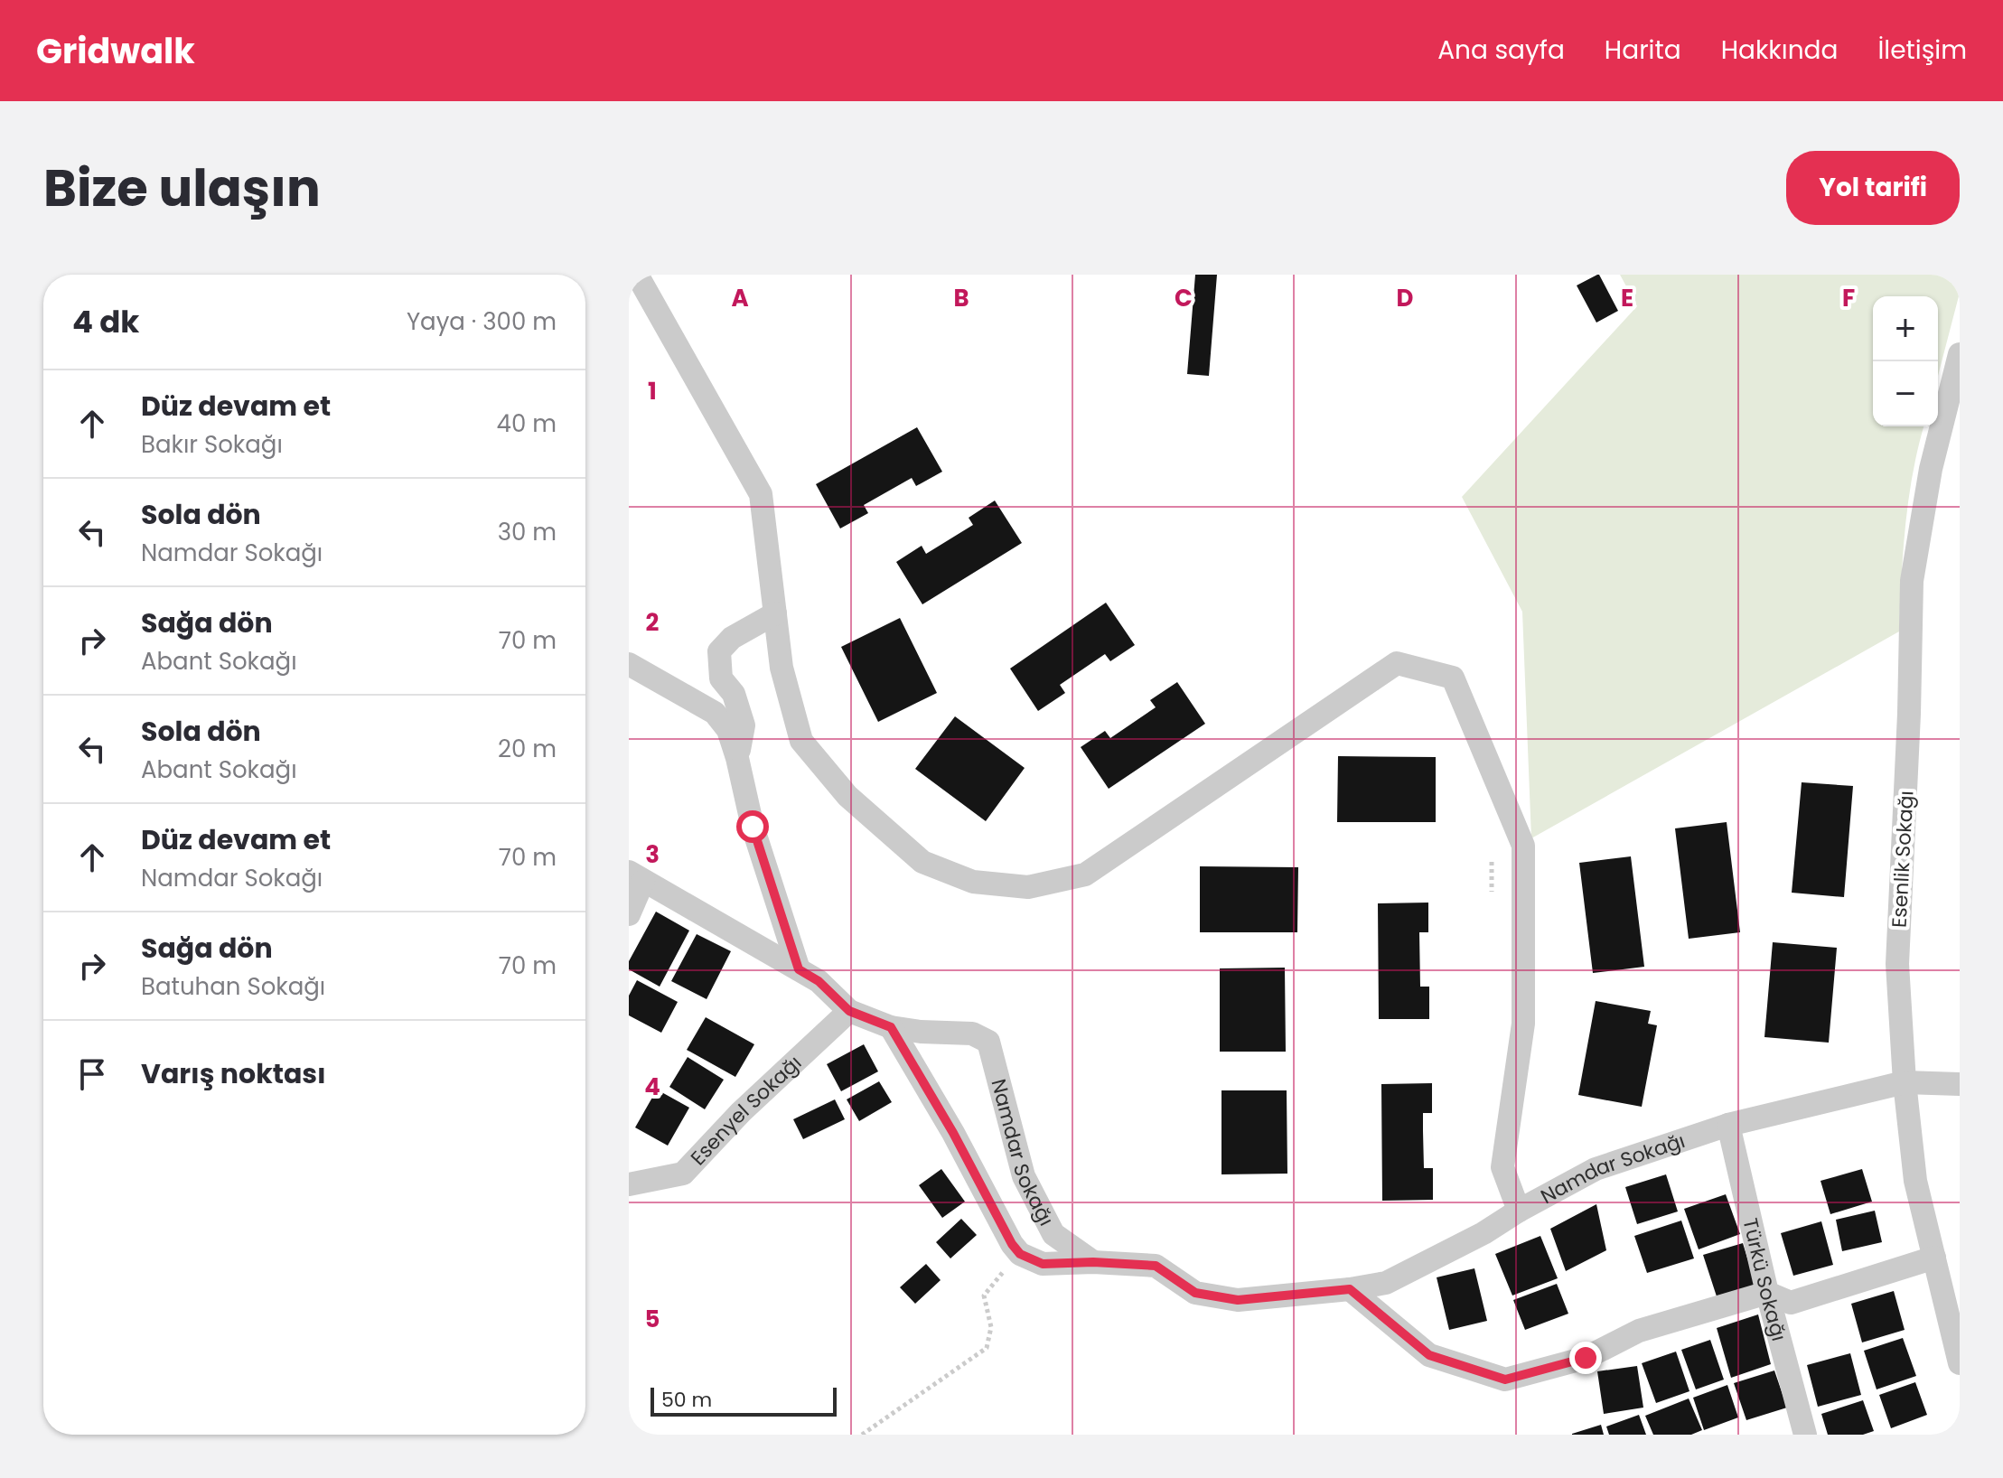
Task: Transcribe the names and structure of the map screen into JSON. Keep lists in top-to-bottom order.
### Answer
{
  "streets": {
    "street": [
      "Esenlik Sokağı",
      "Esenyel Sokağı",
      "Namdar Sokağı",
      "Türkü Sokağı"
    ]
  },
  "crossings": [
    ["Esenlik Sokağı", "Namdar Sokağı"],
    ["Esenyel Sokağı", "Namdar Sokağı"],
    ["Namdar Sokağı", "Türkü Sokağı"]
  ],
  "scale_bar": "50 m",
  "page": {
    "header": "Gridwalk",
    "nav": [
      "Ana sayfa",
      "Harita",
      "Hakkında",
      "İletişim"
    ],
    "title": "Bize ulaşın",
    "buttons": "Yol tarifi",
    "heading": ["4 dk", "Yaya · 300 m"],
    "map_buttons": ["+", "−"],
    "list": [
      ["Düz devam et", "Bakır Sokağı", "40 m"],
      ["Sola dön", "Namdar Sokağı", "30 m"],
      ["Sağa dön", "Abant Sokağı", "70 m"],
      ["Sola dön", "Abant Sokağı", "20 m"],
      ["Düz devam et", "Namdar Sokağı", "70 m"],
      ["Sağa dön", "Batuhan Sokağı", "70 m"],
      "Varış noktası"
    ],
    "scale": "50 m"
  },
  "grid": {
    "columns": [
      "A",
      "B",
      "C",
      "D",
      "E",
      "F"
    ],
    "rows": [
      "1",
      "2",
      "3",
      "4",
      "5"
    ]
  }
}
